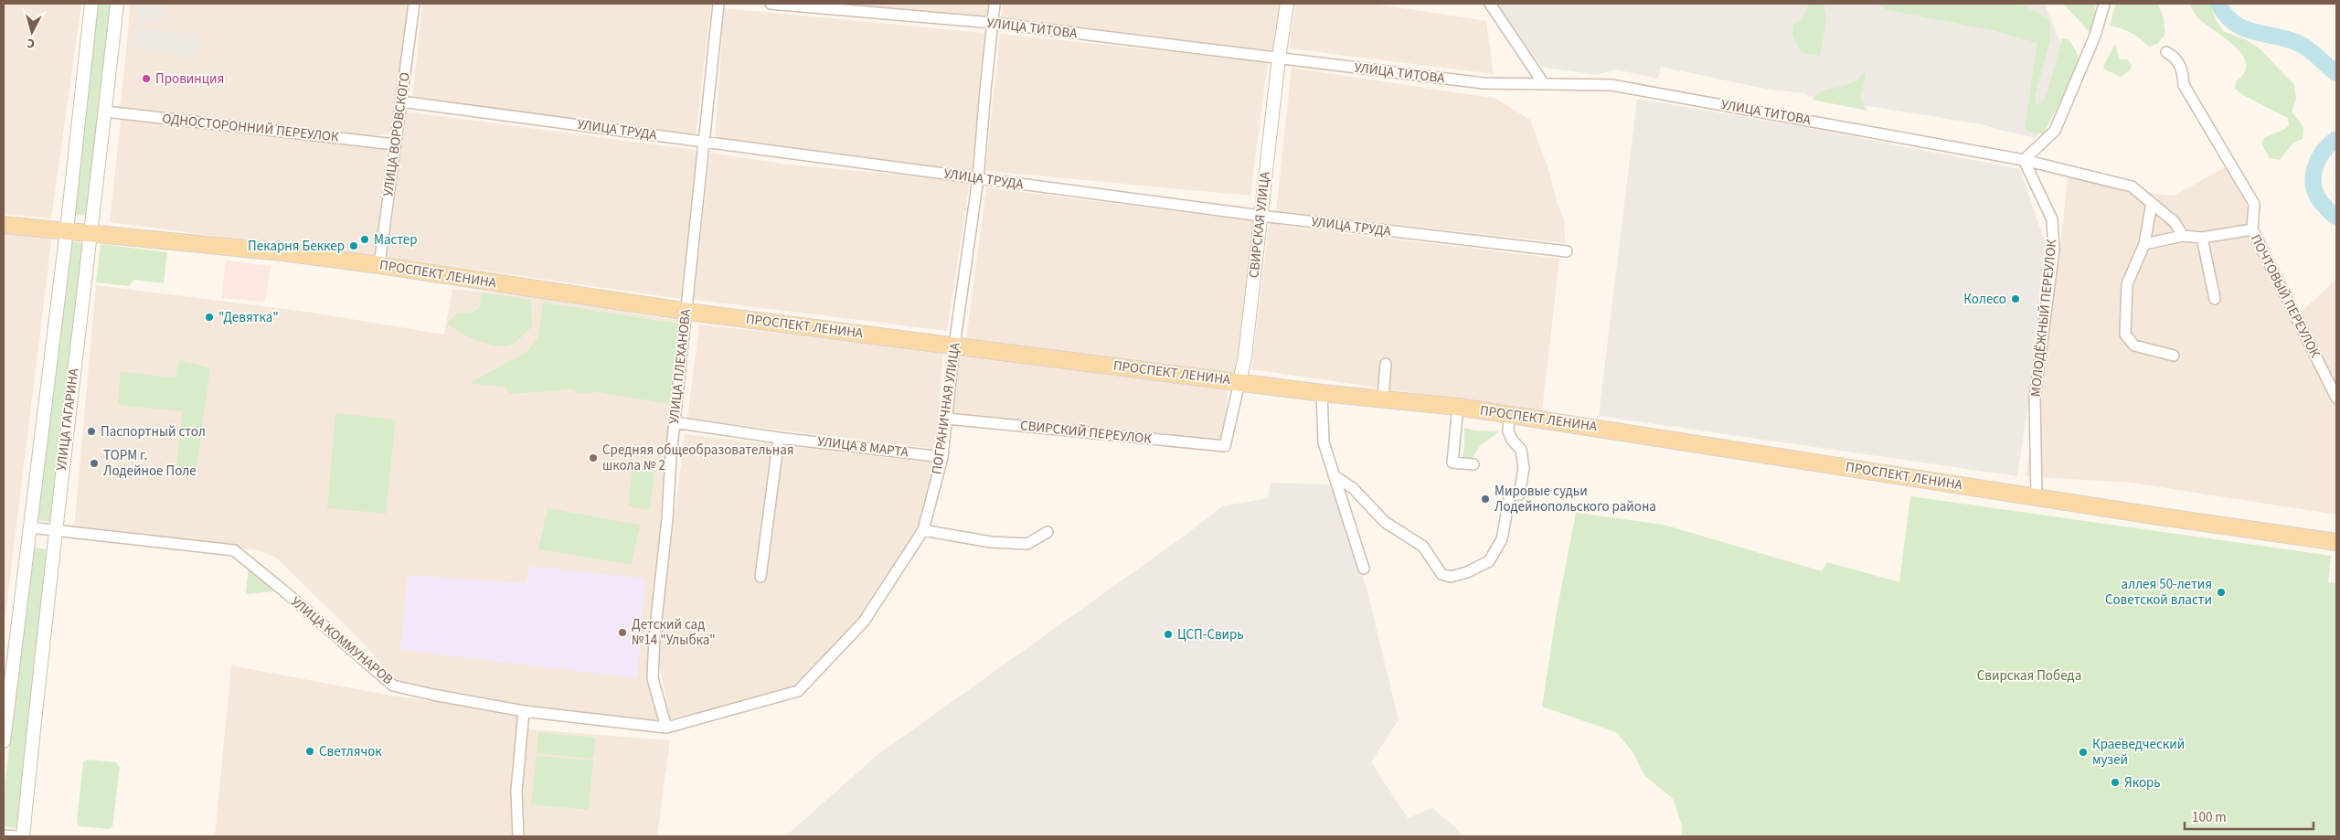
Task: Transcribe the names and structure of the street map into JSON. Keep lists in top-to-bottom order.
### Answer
{
  "streets": {
    "main road": ["ПРОСПЕКТ ЛЕНИНА"],
    "street": [
      "УЛИЦА ТИТОВА",
      "ОДНОСТОРОННИЙ ПЕРЕУЛОК",
      "УЛИЦА ТРУДА",
      "УЛИЦА ВОРОВСКОГО",
      "СВИРСКАЯ УЛИЦА",
      "ПОЧТОВЫЙ ПЕРЕУЛОК",
      "МОЛОДЁЖНЫЙ ПЕРЕУЛОК",
      "УЛИЦА ПЛЕХАНОВА",
      "ПОГРАНИЧНАЯ УЛИЦА",
      "УЛИЦА ГАГАРИНА",
      "СВИРСКИЙ ПЕРЕУЛОК",
      "УЛИЦА 8 МАРТА",
      "УЛИЦА КОММУНАРОВ"
    ]
  },
  "crossings": [
    ["УЛИЦА ТИТОВА", "СВИРСКАЯ УЛИЦА"],
    ["УЛИЦА ТИТОВА", "МОЛОДЁЖНЫЙ ПЕРЕУЛОК"],
    ["УЛИЦА ТИТОВА", "ПОГРАНИЧНАЯ УЛИЦА"],
    ["ОДНОСТОРОННИЙ ПЕРЕУЛОК", "УЛИЦА ВОРОВСКОГО"],
    ["ОДНОСТОРОННИЙ ПЕРЕУЛОК", "УЛИЦА ГАГАРИНА"],
    ["УЛИЦА ТРУДА", "УЛИЦА ВОРОВСКОГО"],
    ["УЛИЦА ТРУДА", "СВИРСКАЯ УЛИЦА"],
    ["УЛИЦА ТРУДА", "УЛИЦА ПЛЕХАНОВА"],
    ["УЛИЦА ТРУДА", "ПОГРАНИЧНАЯ УЛИЦА"],
    ["УЛИЦА ВОРОВСКОГО", "ПРОСПЕКТ ЛЕНИНА"],
    ["СВИРСКАЯ УЛИЦА", "ПРОСПЕКТ ЛЕНИНА"],
    ["СВИРСКАЯ УЛИЦА", "СВИРСКИЙ ПЕРЕУЛОК"],
    ["ПРОСПЕКТ ЛЕНИНА", "МОЛОДЁЖНЫЙ ПЕРЕУЛОК"],
    ["ПРОСПЕКТ ЛЕНИНА", "УЛИЦА ПЛЕХАНОВА"],
    ["ПРОСПЕКТ ЛЕНИНА", "ПОГРАНИЧНАЯ УЛИЦА"],
    ["ПРОСПЕКТ ЛЕНИНА", "УЛИЦА ГАГАРИНА"],
    ["УЛИЦА ПЛЕХАНОВА", "УЛИЦА 8 МАРТА"],
    ["УЛИЦА ПЛЕХАНОВА", "УЛИЦА КОММУНАРОВ"],
    ["ПОГРАНИЧНАЯ УЛИЦА", "СВИРСКИЙ ПЕРЕУЛОК"],
    ["ПОГРАНИЧНАЯ УЛИЦА", "УЛИЦА 8 МАРТА"],
    ["ПОГРАНИЧНАЯ УЛИЦА", "УЛИЦА КОММУНАРОВ"],
    ["УЛИЦА ГАГАРИНА", "УЛИЦА КОММУНАРОВ"]
  ],
  "parks": ["Свирская Победа"],
  "places": [
    "Провинция",
    "Мастер",
    "Пекарня Беккер",
    "Колесо",
    "\"Девятка\"",
    "Паспортный стол",
    "Средняя общеобразовательная школа № 2",
    "ТОРМ г. Лодейное Поле",
    "Мировые судьи Лодейнопольского района",
    "аллея 50-летия Советской власти",
    "Детский сад №14 \"Улыбка\"",
    "ЦСП-Свирь",
    "Светлячок",
    "Краеведческий музей",
    "Якорь"
  ],
  "scale_bar": "100 m",
  "north": "bottom"
}
